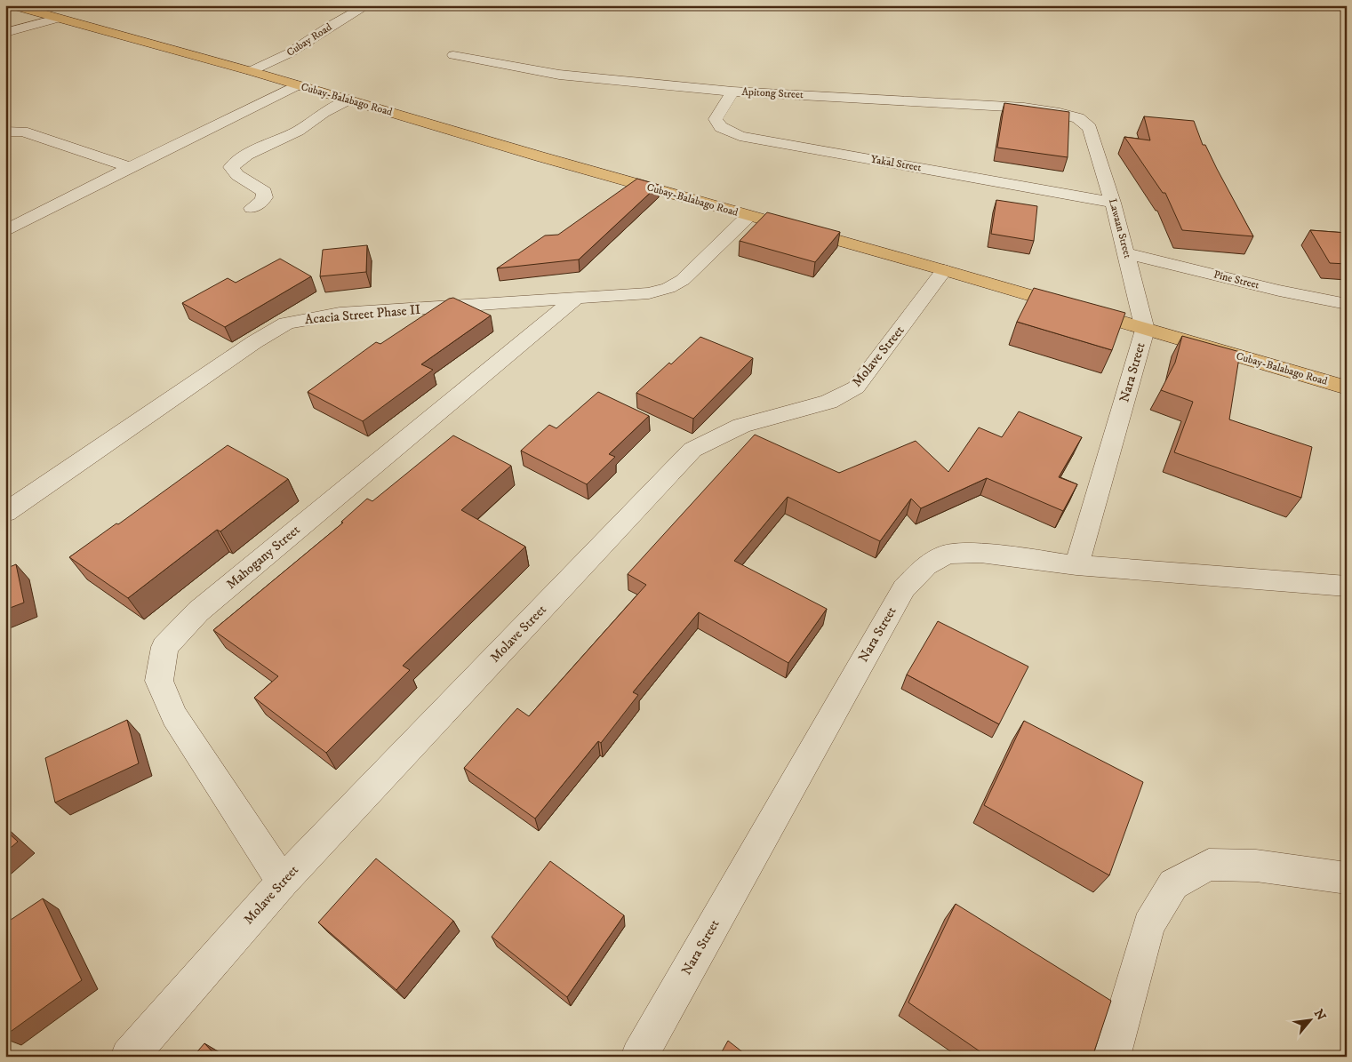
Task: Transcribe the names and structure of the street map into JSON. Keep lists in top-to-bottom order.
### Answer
{
  "streets": {
    "main road": ["Cubay-Balabago Road"],
    "street": [
      "Cubay Road",
      "Apitong Street",
      "Yakal Street",
      "Lawaan Street",
      "Pine Street",
      "Acacia Street Phase II",
      "Molave Street",
      "Nara Street",
      "Mahogany Street"
    ]
  },
  "crossings": [
    ["Cubay Road", "Cubay-Balabago Road"],
    ["Apitong Street", "Yakal Street"],
    ["Apitong Street", "Lawaan Street"],
    ["Cubay-Balabago Road", "Lawaan Street"],
    ["Cubay-Balabago Road", "Acacia Street Phase II"],
    ["Cubay-Balabago Road", "Molave Street"],
    ["Cubay-Balabago Road", "Nara Street"],
    ["Yakal Street", "Lawaan Street"],
    ["Lawaan Street", "Pine Street"],
    ["Lawaan Street", "Nara Street"],
    ["Acacia Street Phase II", "Mahogany Street"],
    ["Molave Street", "Mahogany Street"]
  ],
  "north": "top right"
}
